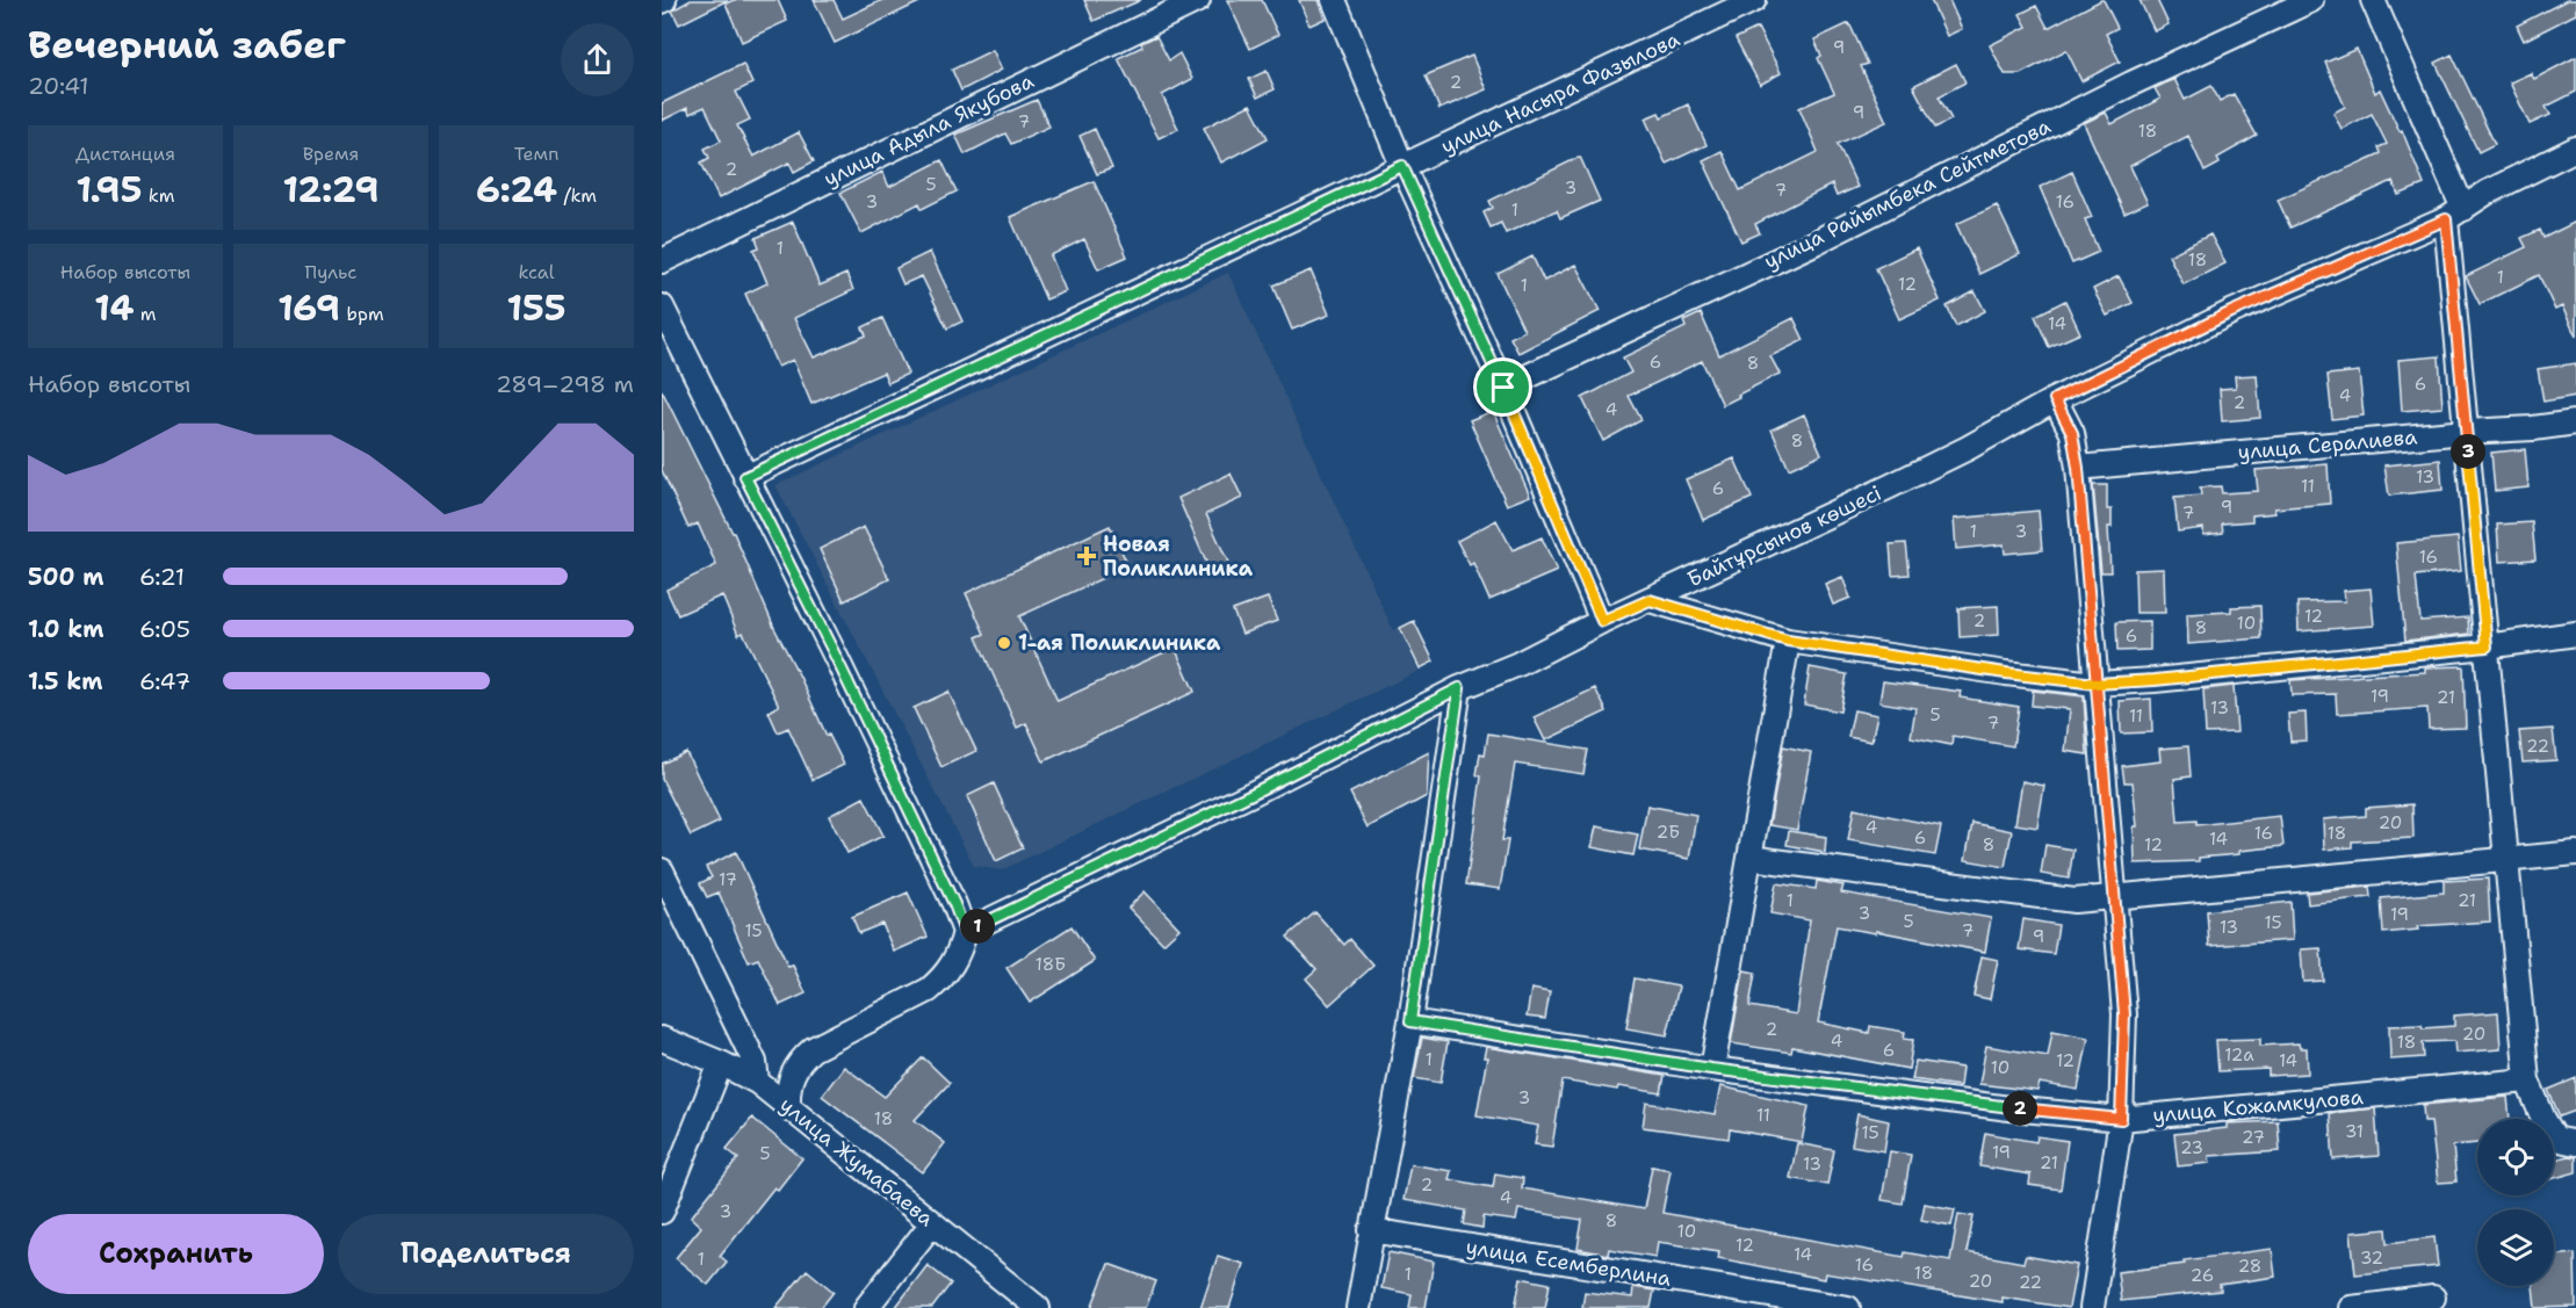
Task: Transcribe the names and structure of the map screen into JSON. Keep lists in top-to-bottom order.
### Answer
{
  "streets": {
    "street": [
      "улица Насыра Фазылова",
      "улица Адыла Якубова",
      "улица Райымбека Сейтметова",
      "улица Сералиева",
      "Байтұрсынов көшесі",
      "улица Кожамкулова",
      "улица Жумабаева",
      "улица Есемберлина"
    ]
  },
  "places": {
    "health": ["Новая Поликлиника"],
    "other": ["1-ая Поликлиника"]
  },
  "house_numbers": [
    "9",
    "2",
    "9",
    "7",
    "18",
    "2",
    "5",
    "3",
    "7",
    "3",
    "16",
    "1",
    "1",
    "18",
    "1",
    "12",
    "1",
    "14",
    "6",
    "8",
    "6",
    "4",
    "2",
    "4",
    "8",
    "13",
    "11",
    "6",
    "9",
    "7",
    "1",
    "3",
    "16",
    "12",
    "2",
    "10",
    "8",
    "6",
    "19",
    "21",
    "13",
    "5",
    "11",
    "7",
    "22",
    "20",
    "4",
    "2Б",
    "16",
    "18",
    "6",
    "14",
    "8",
    "12",
    "17",
    "1",
    "21",
    "3",
    "19",
    "5",
    "15",
    "13",
    "15",
    "7",
    "9",
    "18Б",
    "2",
    "20",
    "4",
    "18",
    "6",
    "12а",
    "1",
    "12",
    "14",
    "10",
    "3",
    "11",
    "18",
    "31",
    "15",
    "27",
    "23",
    "19",
    "5",
    "21",
    "13",
    "2",
    "4",
    "3",
    "8",
    "10",
    "12",
    "14",
    "32",
    "1",
    "16",
    "28",
    "18",
    "1",
    "26",
    "20",
    "22"
  ],
  "page": {
    "heading": ["Вечерний забег", "20:41"],
    "stats": [
      ["Дистанция", "1.95 km"],
      ["Время", "12:29"],
      ["Темп", "6:24 /km"],
      ["Набор высоты", "14 m"],
      ["Пульс", "169 bpm"],
      ["kcal", "155"]
    ],
    "chart": ["Набор высоты", "289–298 m"],
    "pins": ["3", "1", "2"],
    "list": [
      {
        "name": "500 m",
        "note": "6:21"
      },
      {
        "name": "1.0 km",
        "note": "6:05"
      },
      {
        "name": "1.5 km",
        "note": "6:47"
      }
    ],
    "buttons": ["Сохранить", "Поделиться"]
  }
}
